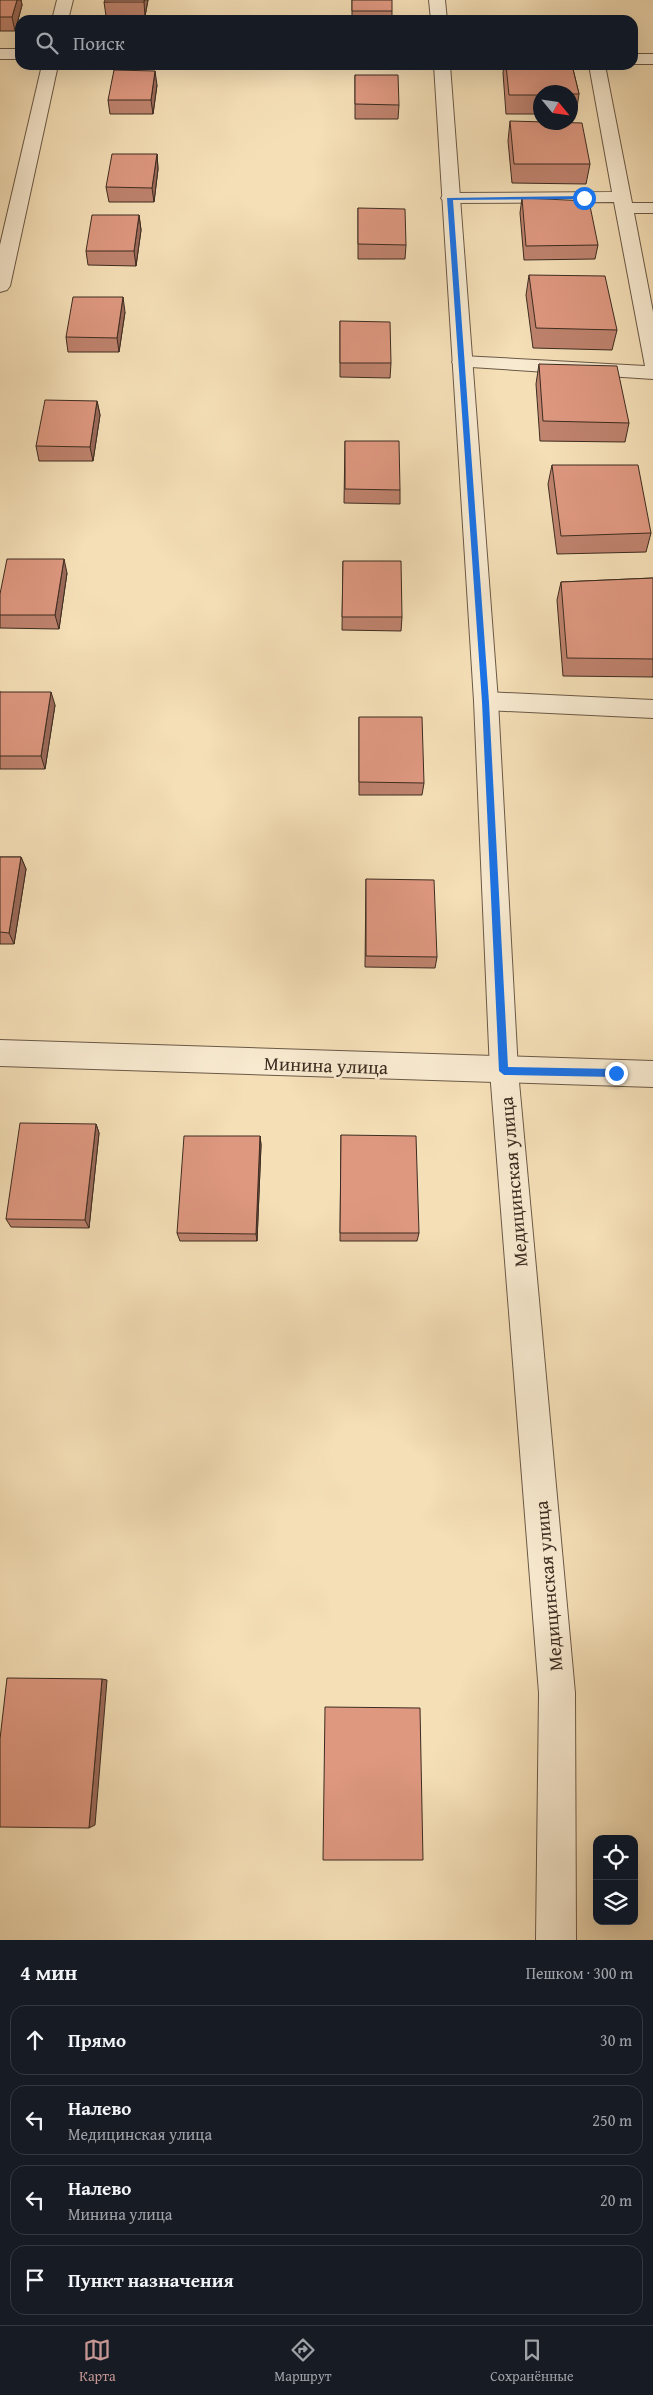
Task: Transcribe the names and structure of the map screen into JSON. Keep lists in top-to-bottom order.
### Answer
{
  "streets": {
    "street": ["Минина улица", "Медицинская улица"]
  },
  "crossings": [
    ["Минина улица", "Медицинская улица"]
  ],
  "north": "bottom right",
  "page": {
    "search": "Поиск",
    "heading": ["4 мин", "Пешком · 300 m"],
    "list": [
      ["Прямо", "30 m"],
      ["Налево", "Медицинская улица", "250 m"],
      ["Налево", "Минина улица", "20 m"],
      "Пункт назначения"
    ],
    "nav": ["Карта", "Маршрут", "Сохранённые"]
  }
}
